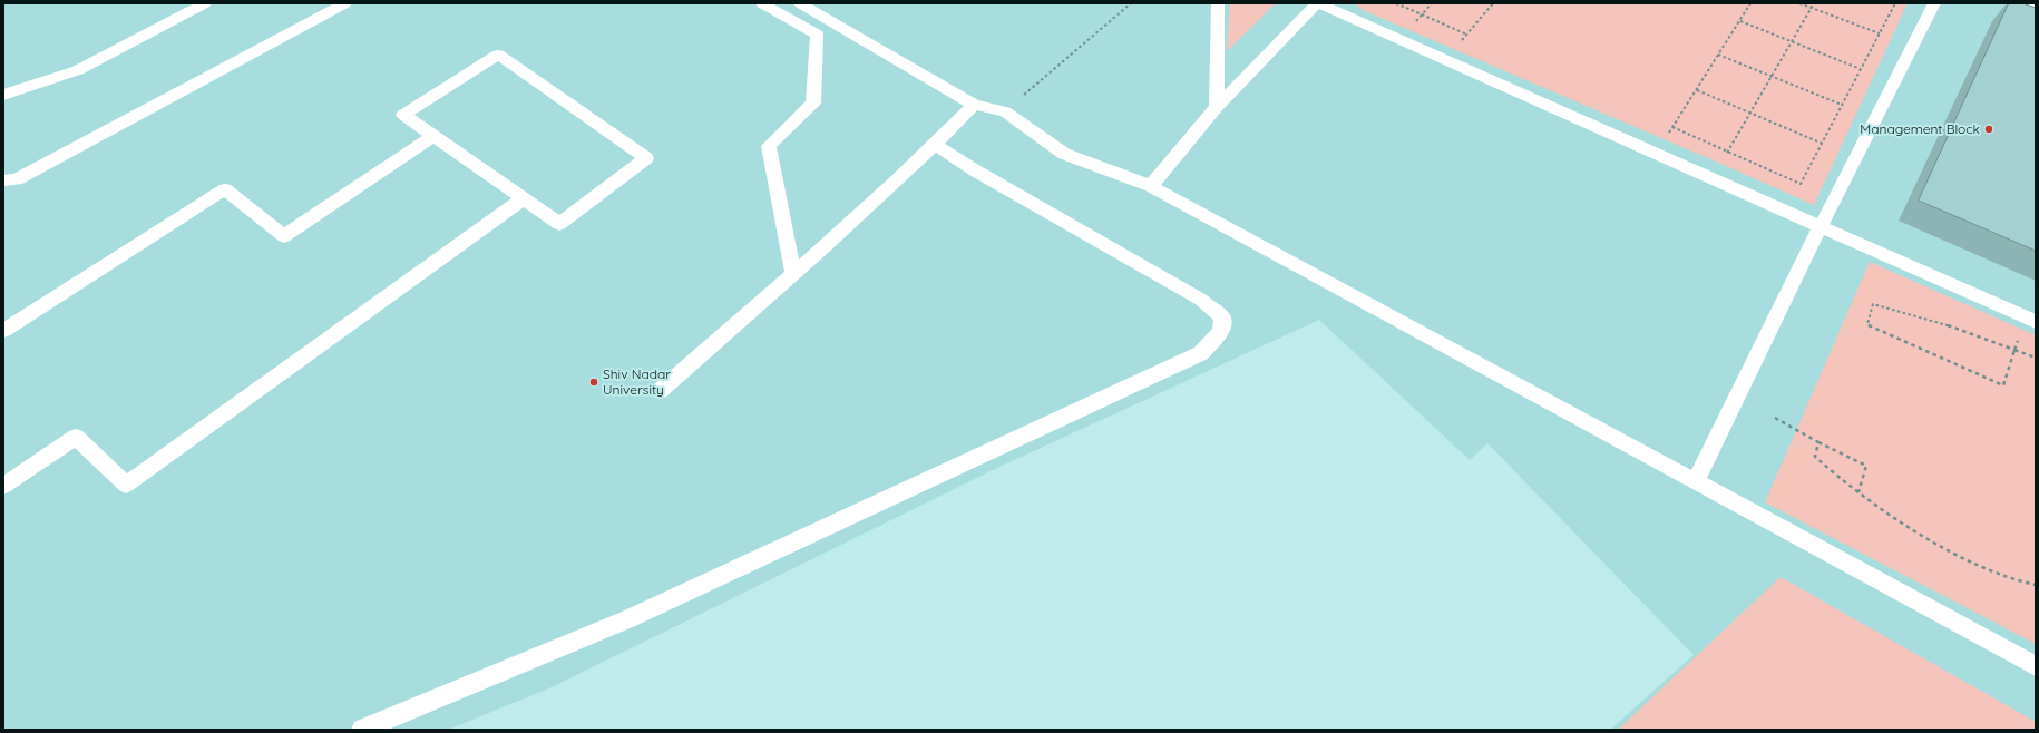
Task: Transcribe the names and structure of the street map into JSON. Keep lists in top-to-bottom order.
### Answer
{
  "places": ["Management Block", "Shiv Nadar University"]
}
